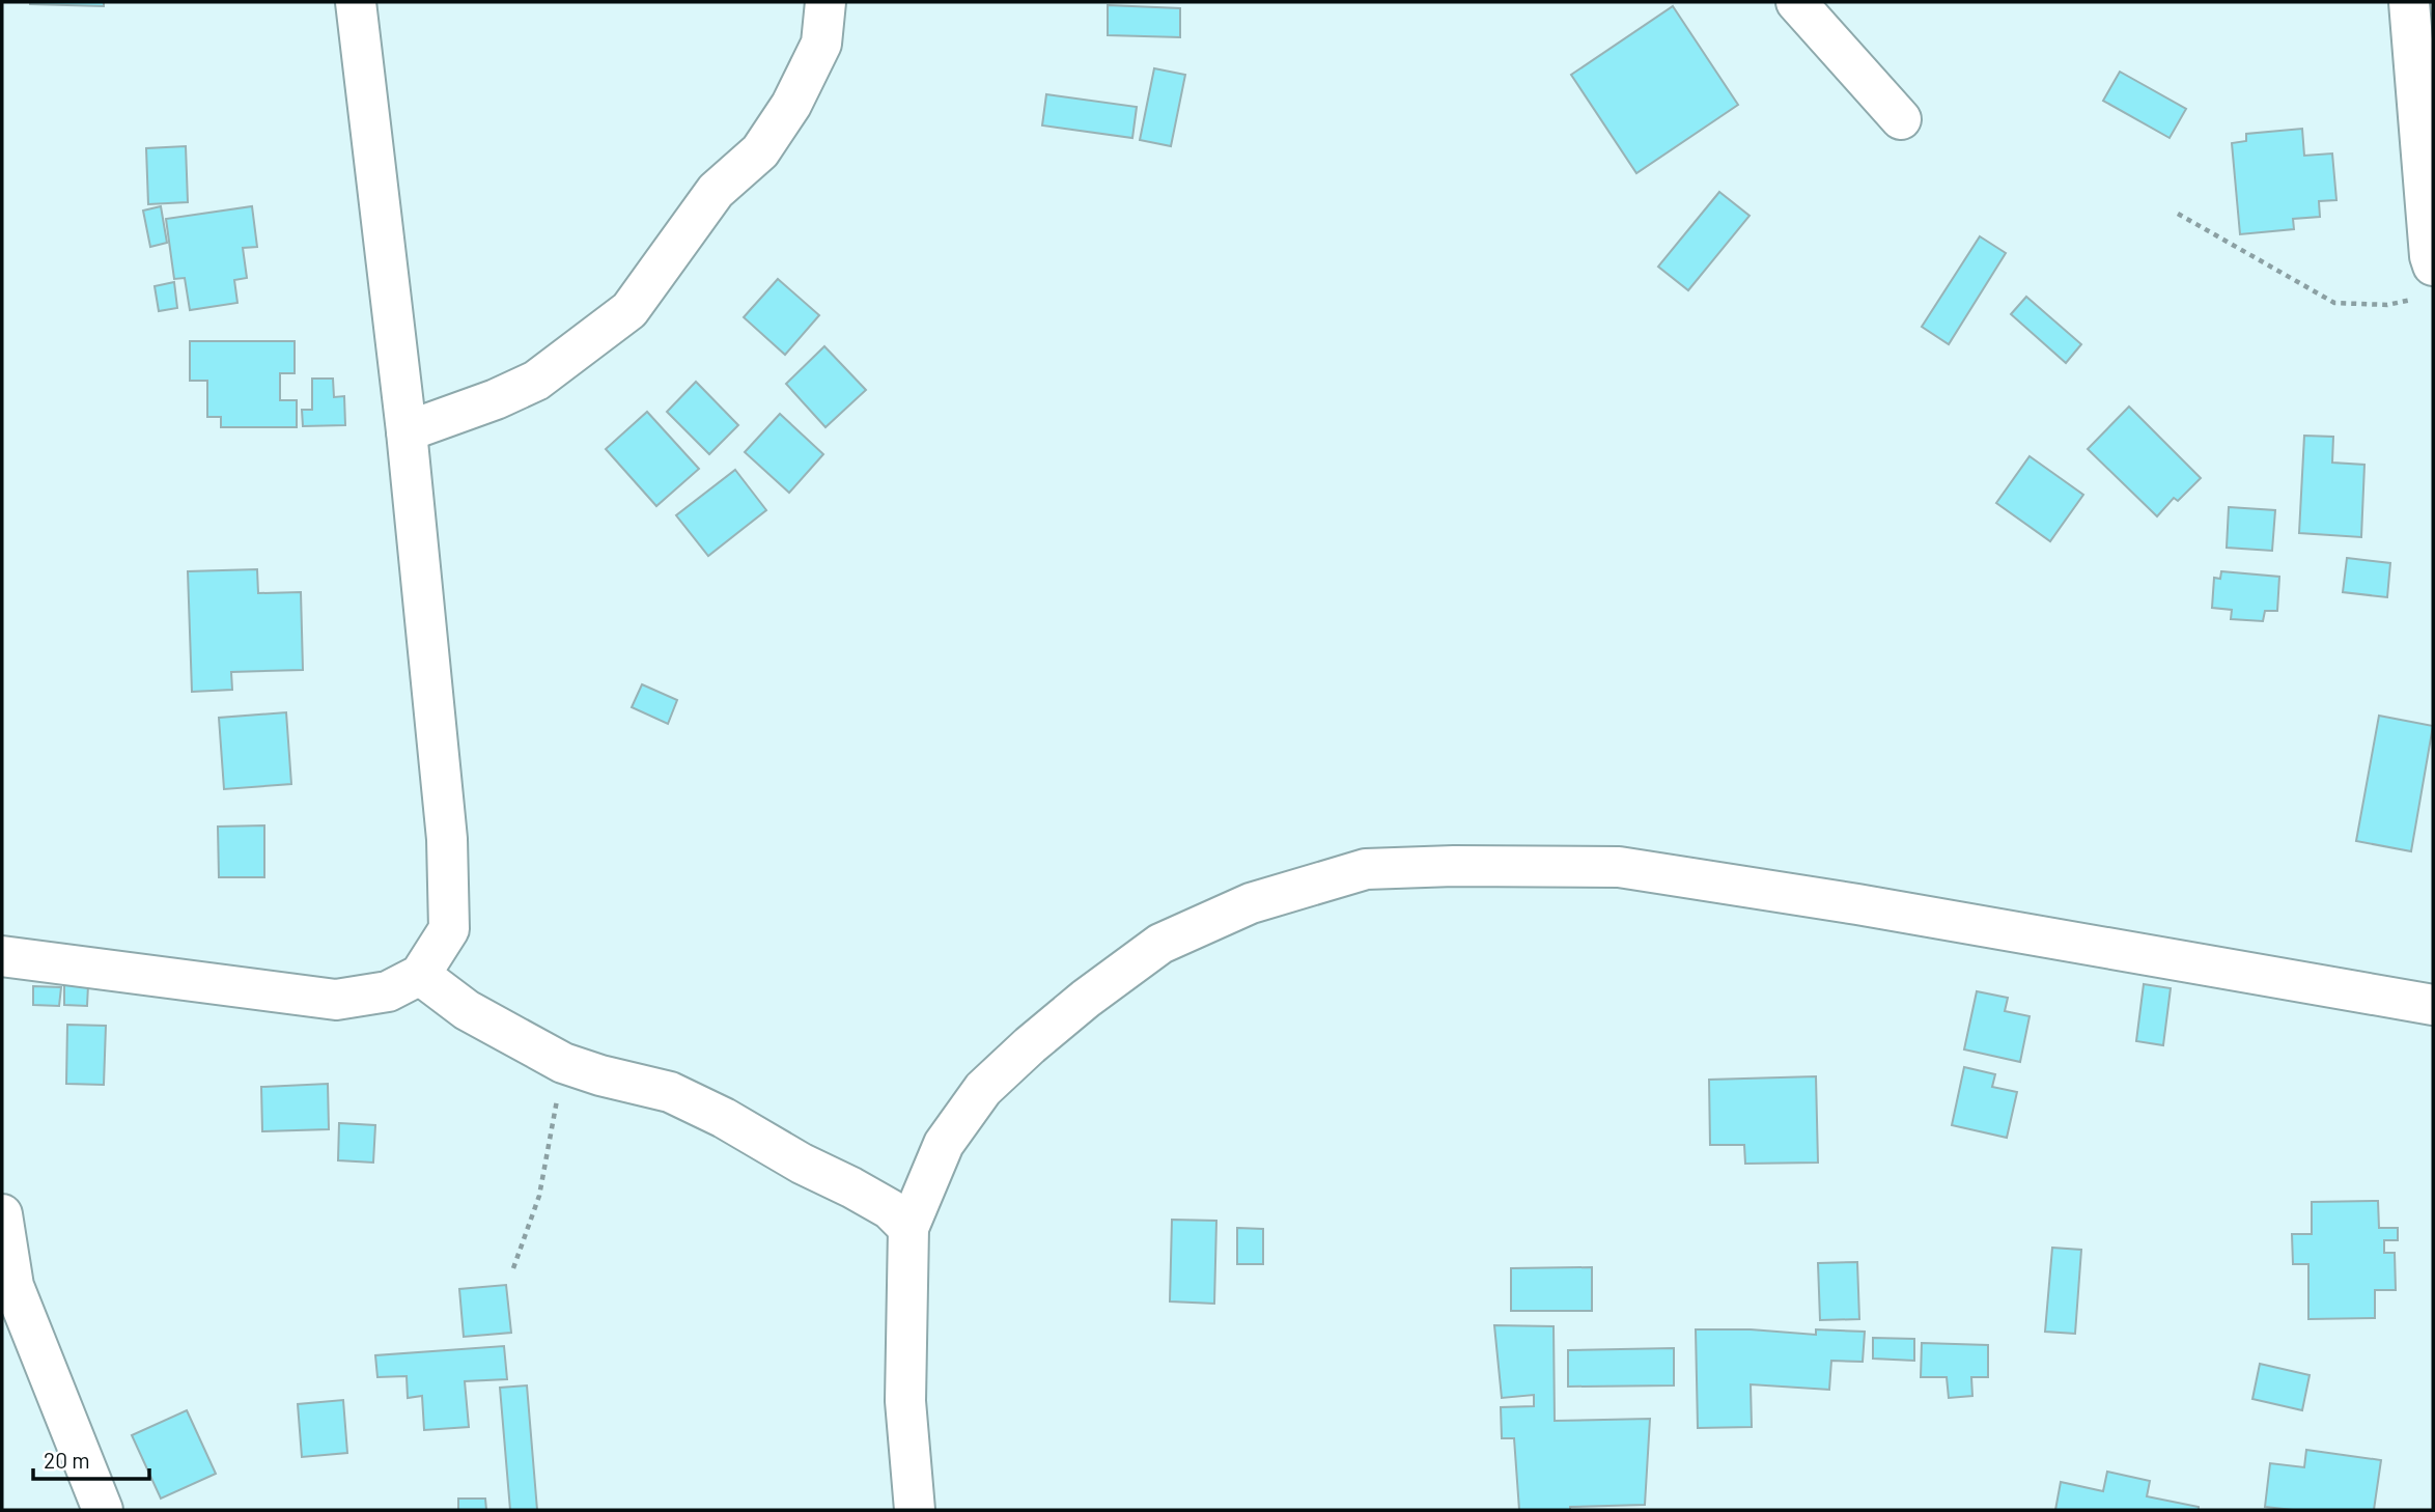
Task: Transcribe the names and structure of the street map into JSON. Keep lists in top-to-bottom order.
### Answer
{
  "scale_bar": "20 m"
}
